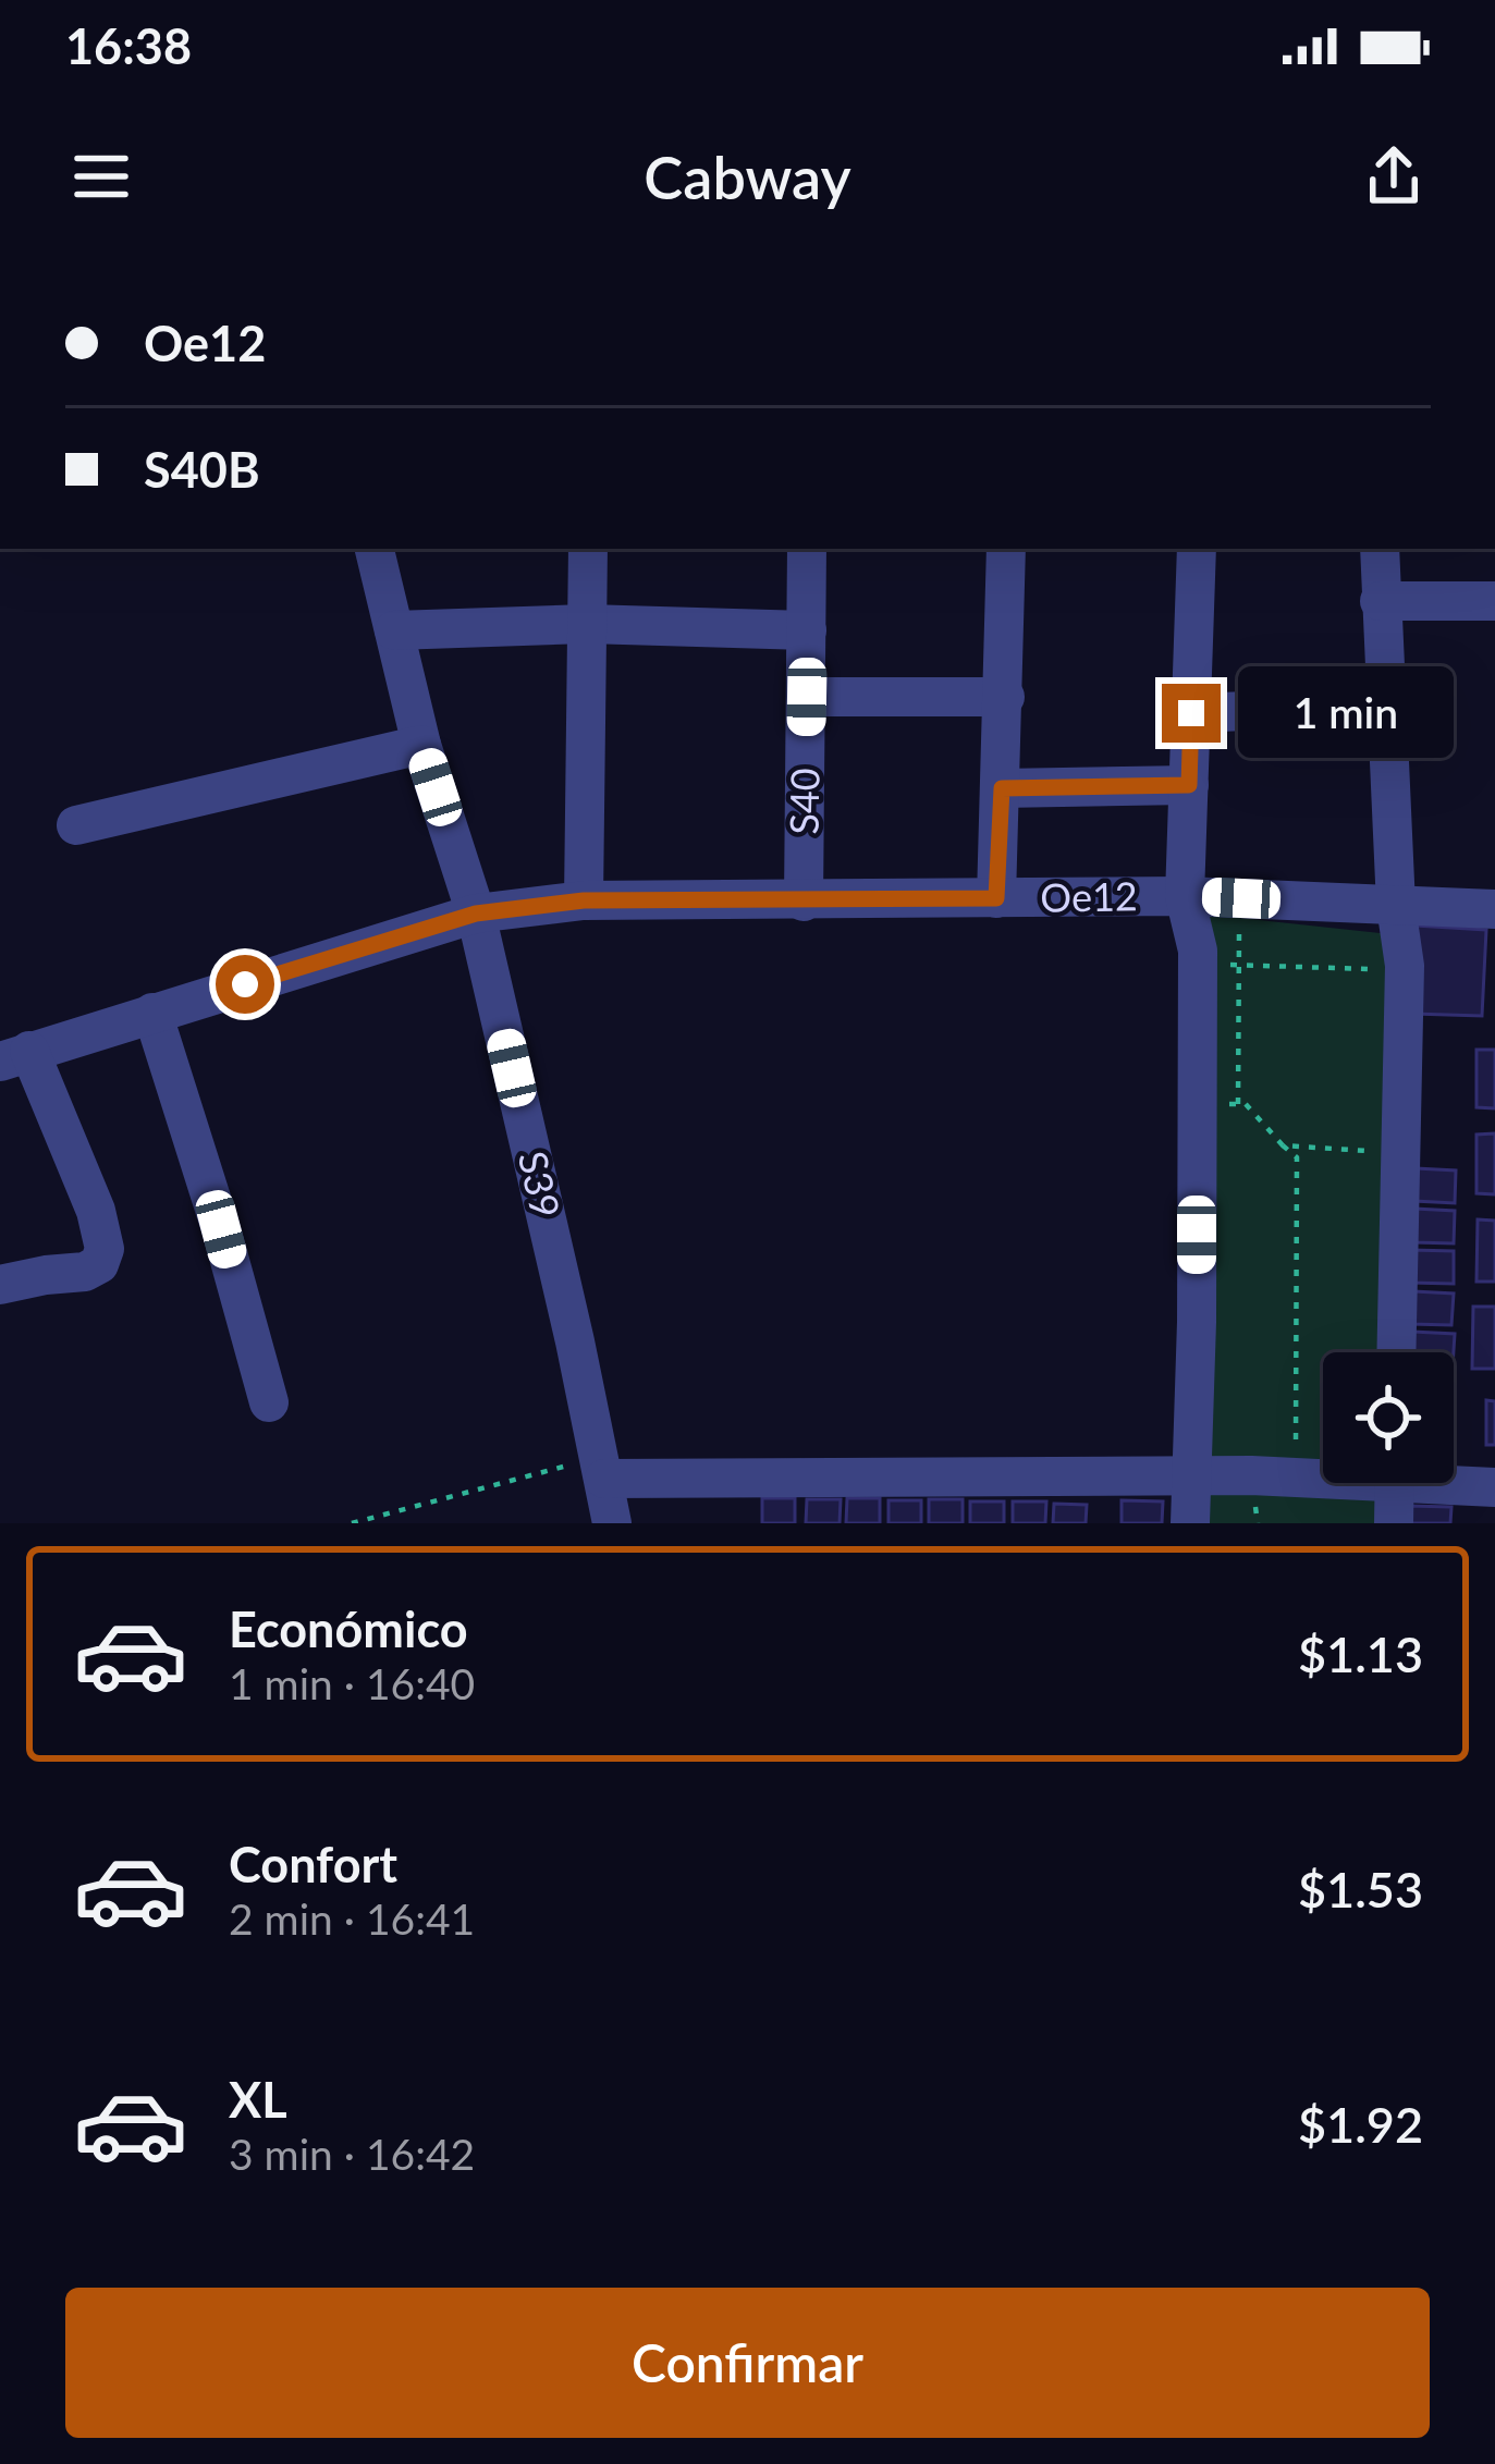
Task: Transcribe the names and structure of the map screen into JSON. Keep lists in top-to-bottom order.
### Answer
{
  "streets": {
    "street": ["S40", "Oe12", "S39"]
  },
  "crossings": [
    ["S40", "Oe12"],
    ["Oe12", "S39"]
  ],
  "page": {
    "status": "16:38",
    "header": "Cabway",
    "banner": ["Oe12", "S40B"],
    "bubble": "1 min",
    "list": [
      {
        "name": "Económico",
        "note": "1 min · 16:40",
        "value": "$1.13"
      },
      {
        "name": "Confort",
        "note": "2 min · 16:41",
        "value": "$1.53"
      },
      {
        "name": "XL",
        "note": "3 min · 16:42",
        "value": "$1.92"
      }
    ],
    "buttons": "Confirmar"
  }
}
